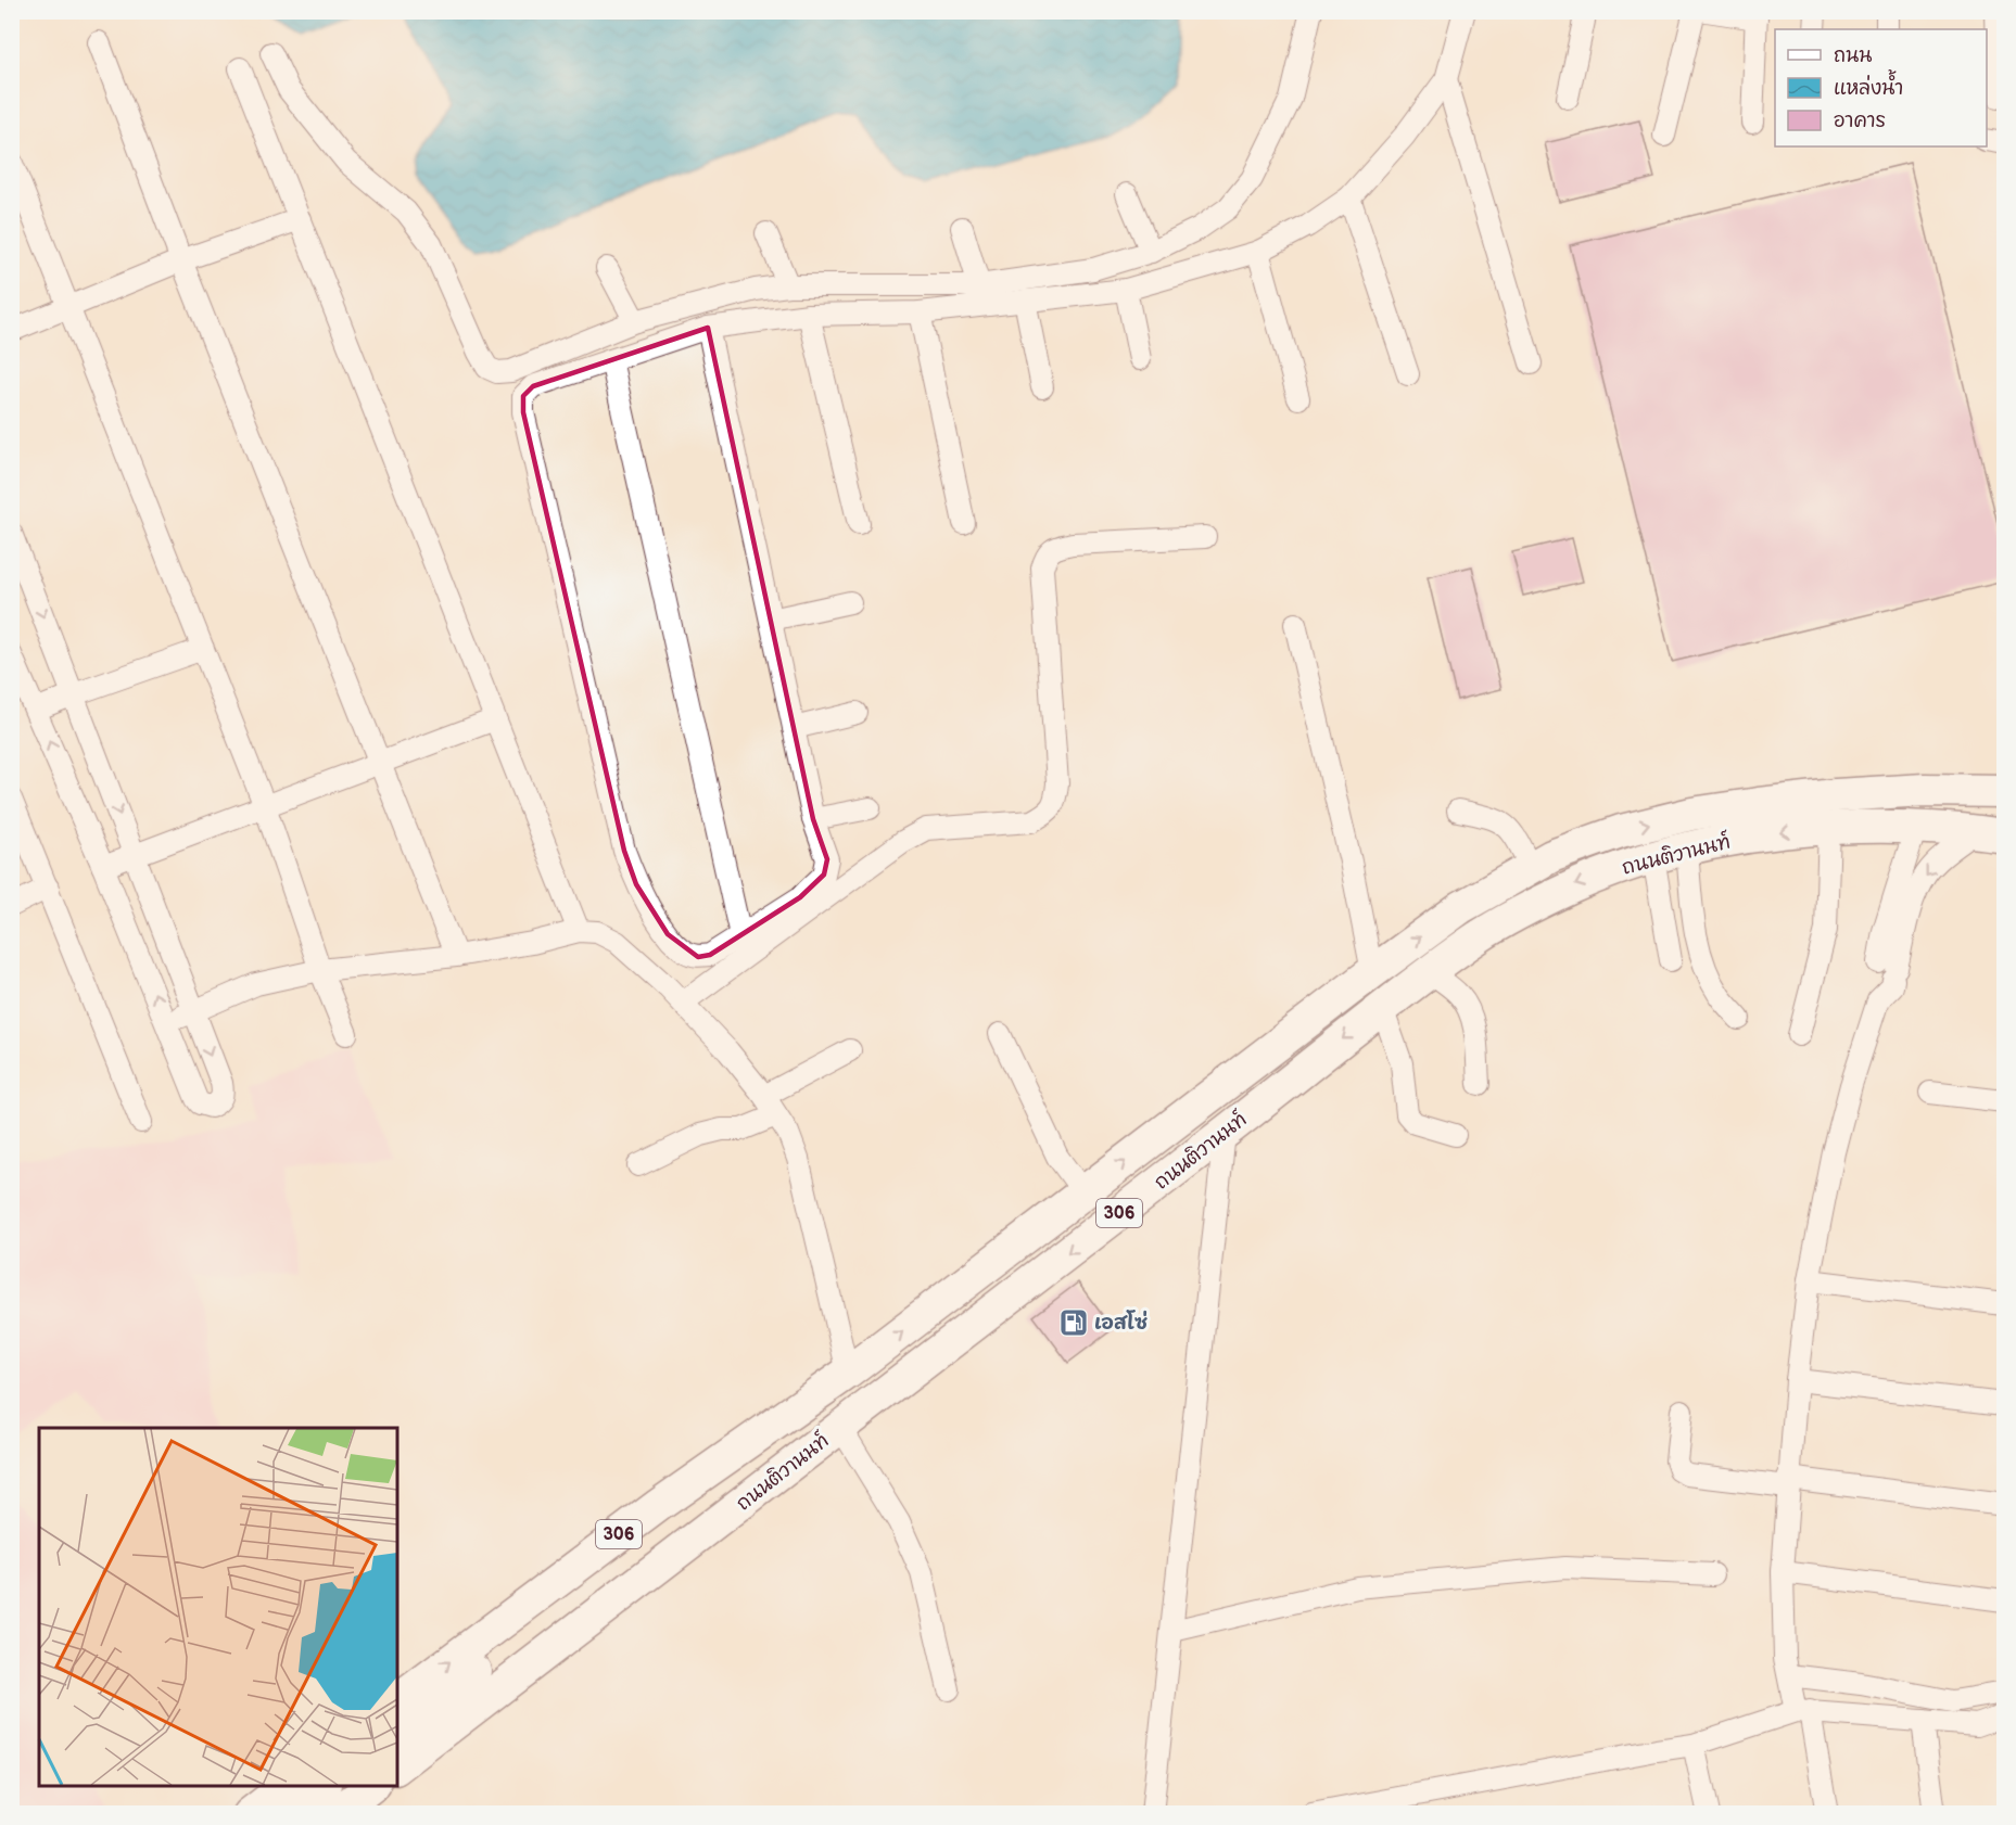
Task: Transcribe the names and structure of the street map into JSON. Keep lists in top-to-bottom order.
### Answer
{
  "streets": {
    "main road": ["ถนนติวานนท์", "306"]
  },
  "crossings": [
    ["ถนนติวานนท์", "306"]
  ],
  "places": {
    "fuel station": ["เอสโซ่"]
  },
  "legend": ["ถนน", "แหล่งน้ำ", "อาคาร"]
}
